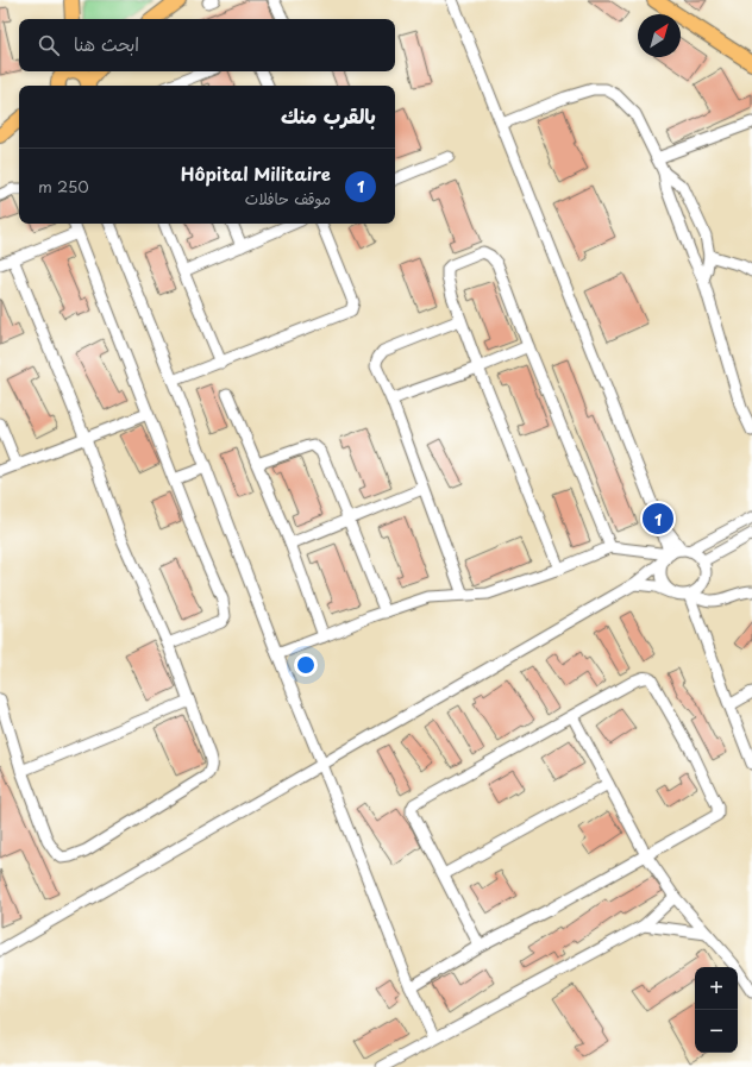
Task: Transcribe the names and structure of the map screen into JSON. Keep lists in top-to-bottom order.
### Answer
{
  "north": "top right",
  "page": {
    "search": "ابحث هنا",
    "heading": "بالقرب منك",
    "list": [
      {
        "mark": "1",
        "name": "Hôpital Militaire",
        "note": "موقف حافلات",
        "value": "250 m"
      }
    ],
    "pins": "1",
    "map_buttons": ["+", "−"]
  }
}
